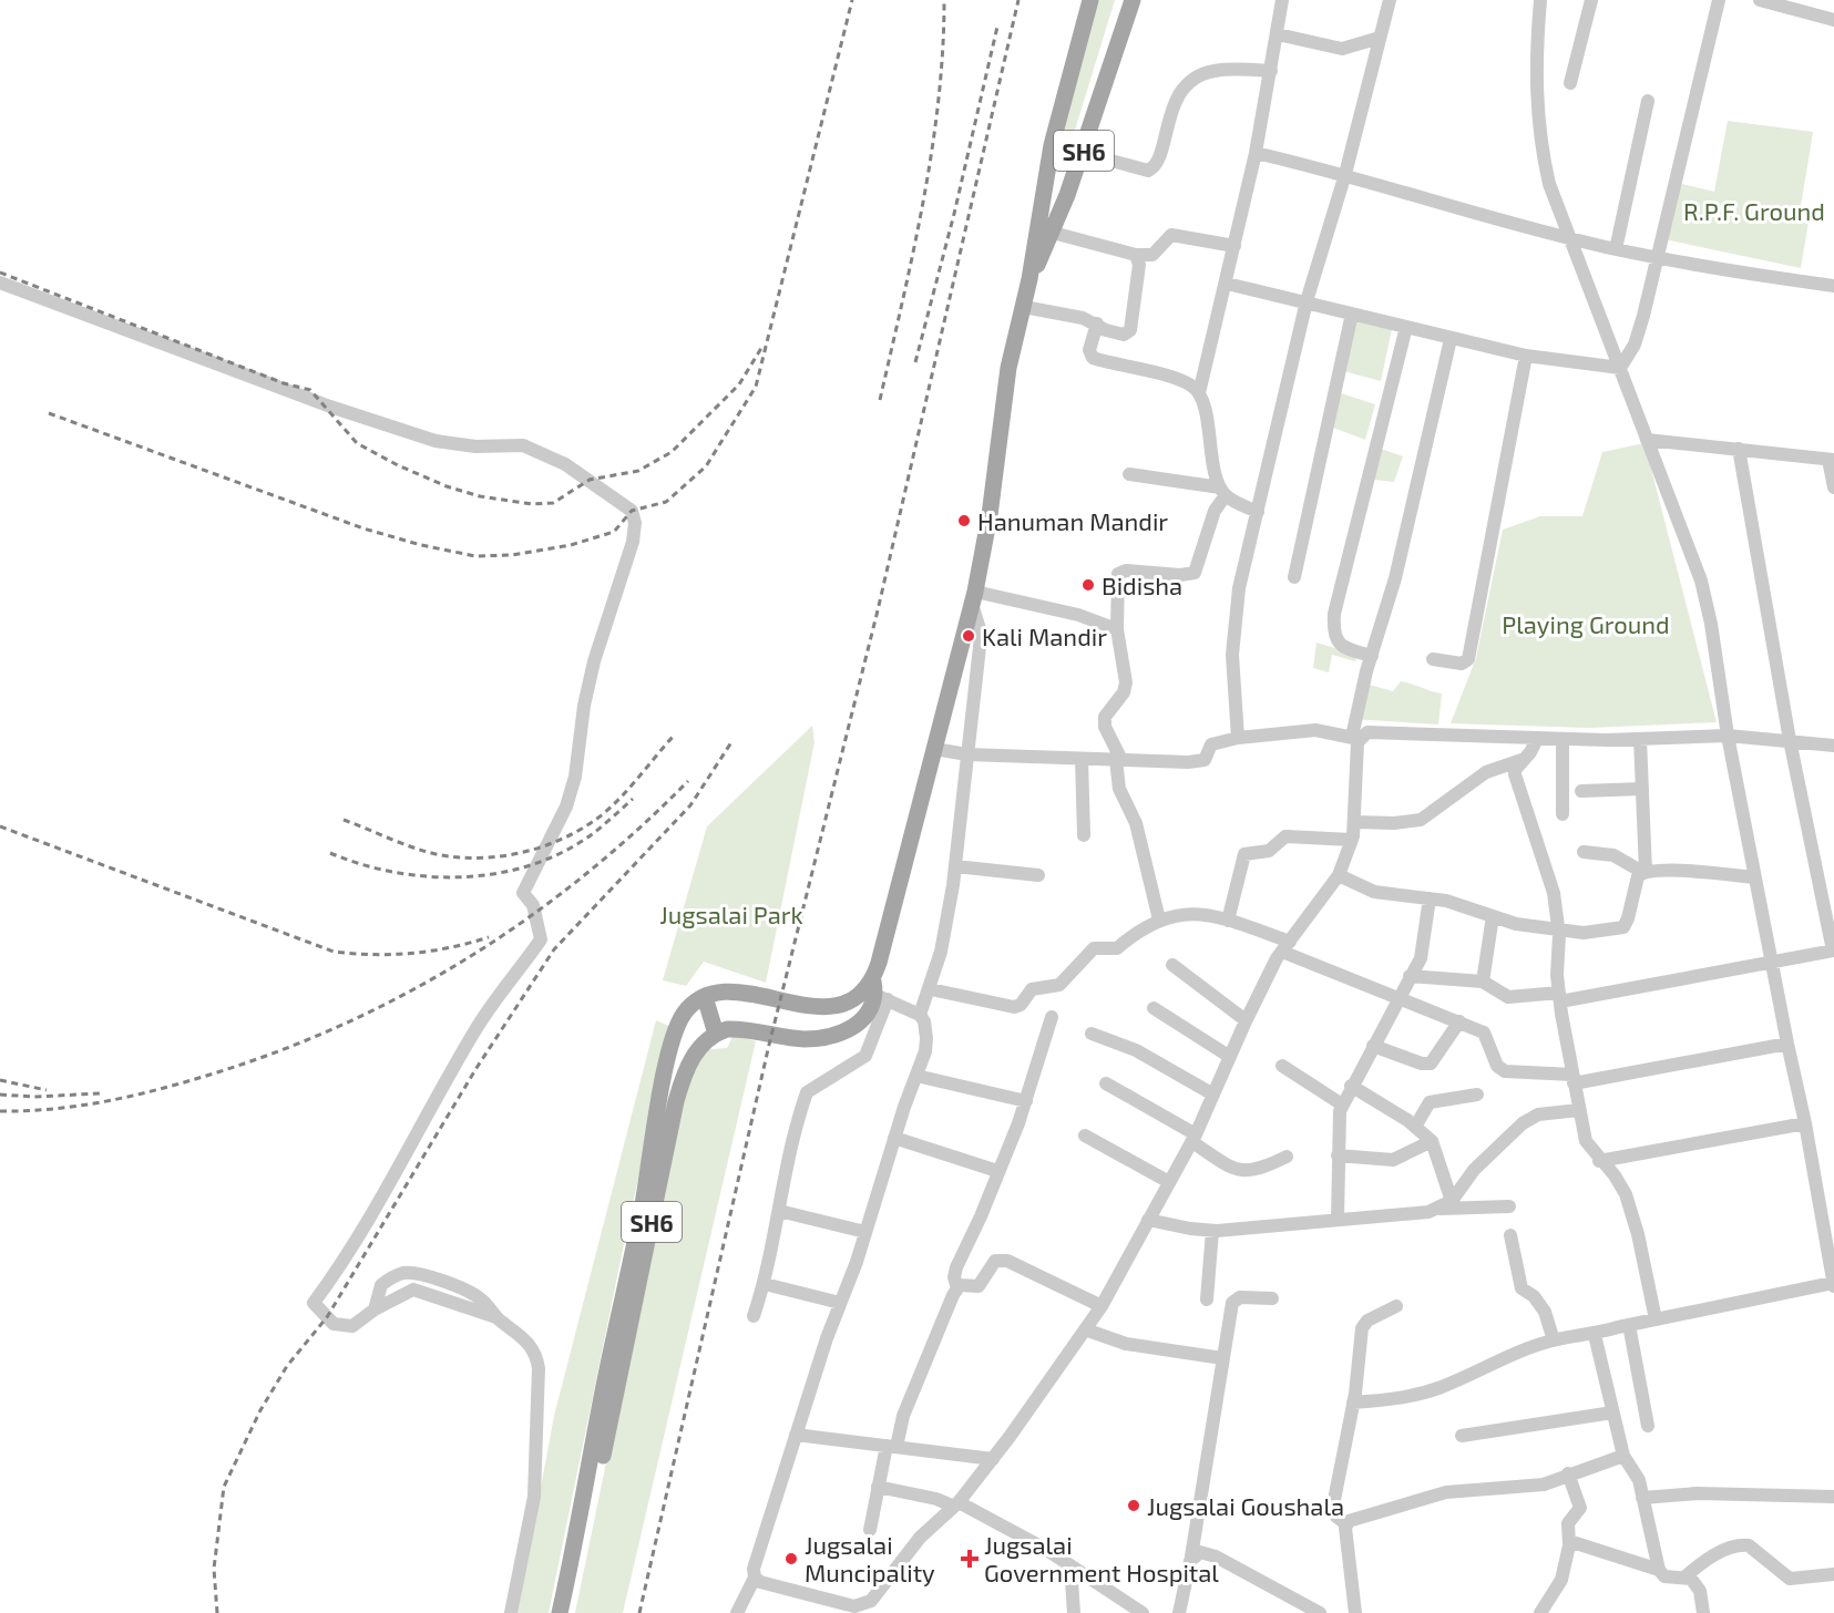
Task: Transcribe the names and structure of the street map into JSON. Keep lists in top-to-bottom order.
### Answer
{
  "streets": {
    "main road": ["SH6"]
  },
  "parks": ["R.P.F. Ground", "Playing Ground", "Jugsalai Park"],
  "places": {
    "other": [
      "Hanuman Mandir",
      "Bidisha",
      "Kali Mandir",
      "Jugsalai Goushala",
      "Jugsalai Muncipality"
    ],
    "health": ["Jugsalai Government Hospital"]
  }
}
